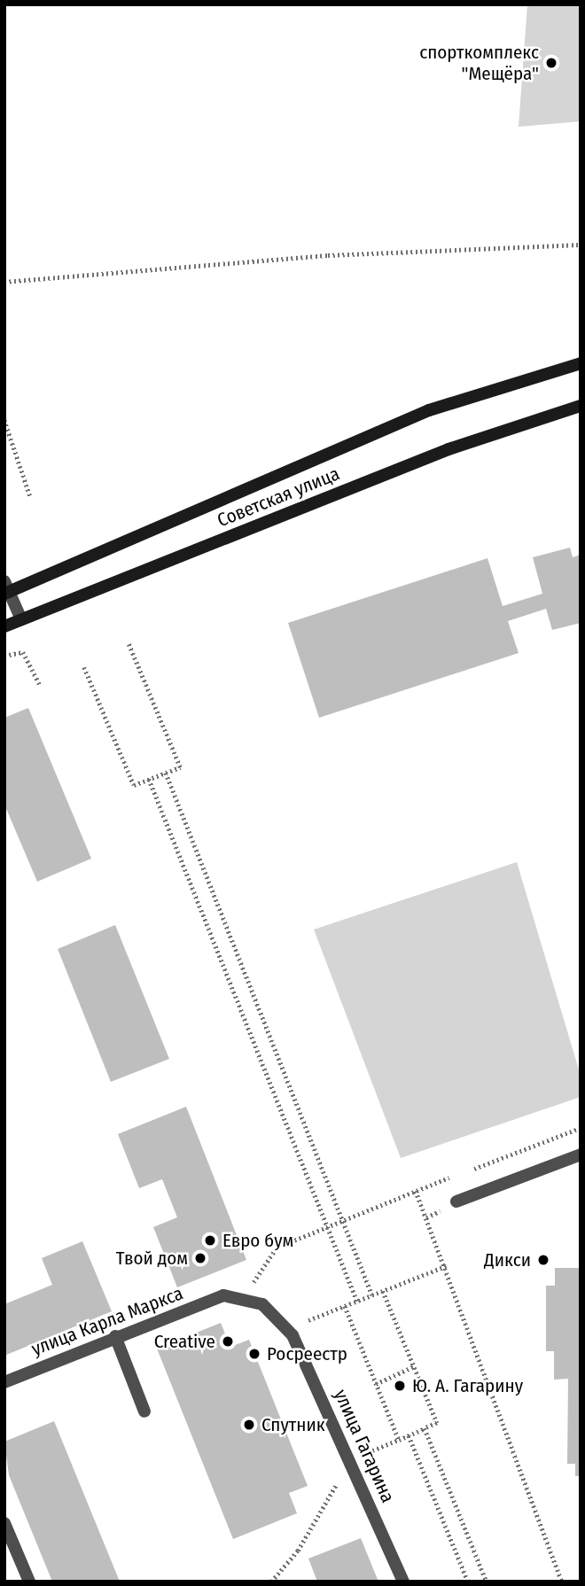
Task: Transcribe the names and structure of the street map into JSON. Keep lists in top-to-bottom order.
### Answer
{
  "streets": {
    "main road": ["Советская улица"],
    "street": ["улица Карла Маркса", "улица Гагарина"]
  },
  "crossings": [
    ["улица Карла Маркса", "улица Гагарина"]
  ],
  "places": [
    "спорткомплекс \"Мещёра\"",
    "Евро бум",
    "Твой дом",
    "Дикси",
    "Creative",
    "Росреестр",
    "Ю. А. Гагарину",
    "Спутник"
  ]
}
